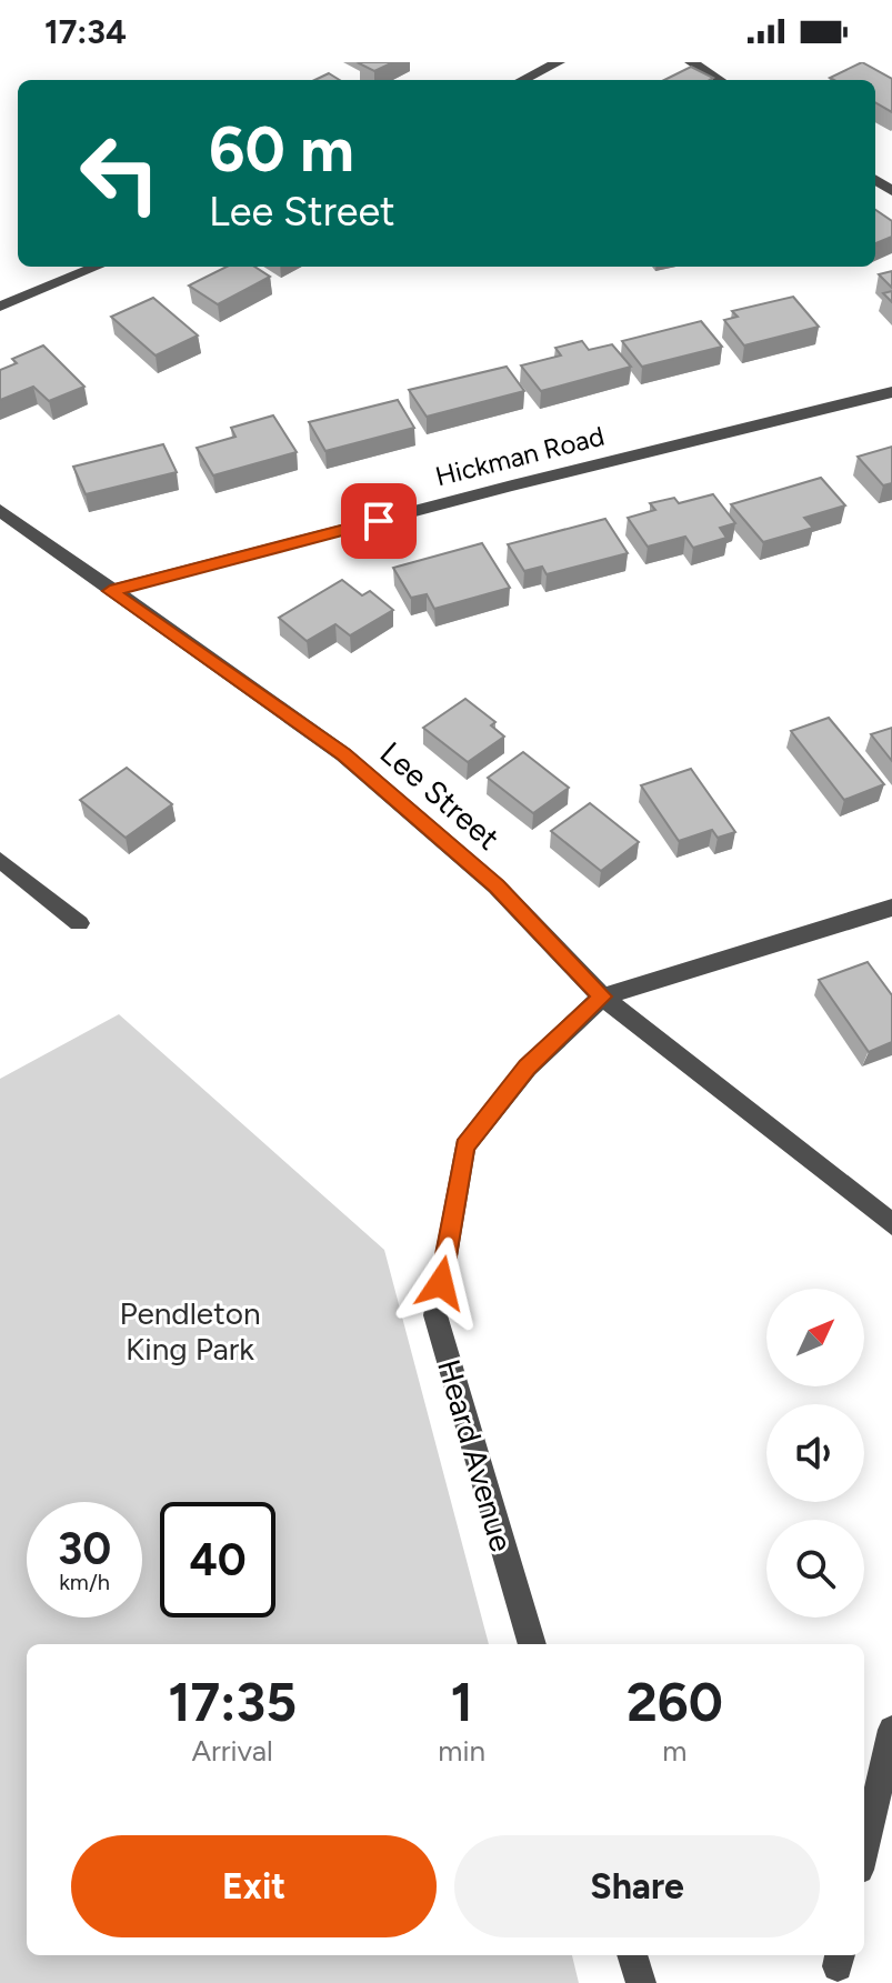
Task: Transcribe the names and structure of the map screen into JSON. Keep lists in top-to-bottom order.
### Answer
{
  "streets": {
    "street": ["Hickman Road", "Lee Street", "Heard Avenue"]
  },
  "crossings": [
    ["Hickman Road", "Lee Street"],
    ["Lee Street", "Heard Avenue"]
  ],
  "parks": ["Pendleton King Park"],
  "north": "top right",
  "page": {
    "status": "17:34",
    "turn": ["60 m", "Lee Street"],
    "speed": "30 km/h",
    "limit": "40",
    "eta": [
      "17:35",
      "Arrival",
      "1",
      "min",
      "260",
      "m"
    ],
    "buttons": ["Exit", "Share"]
  }
}
